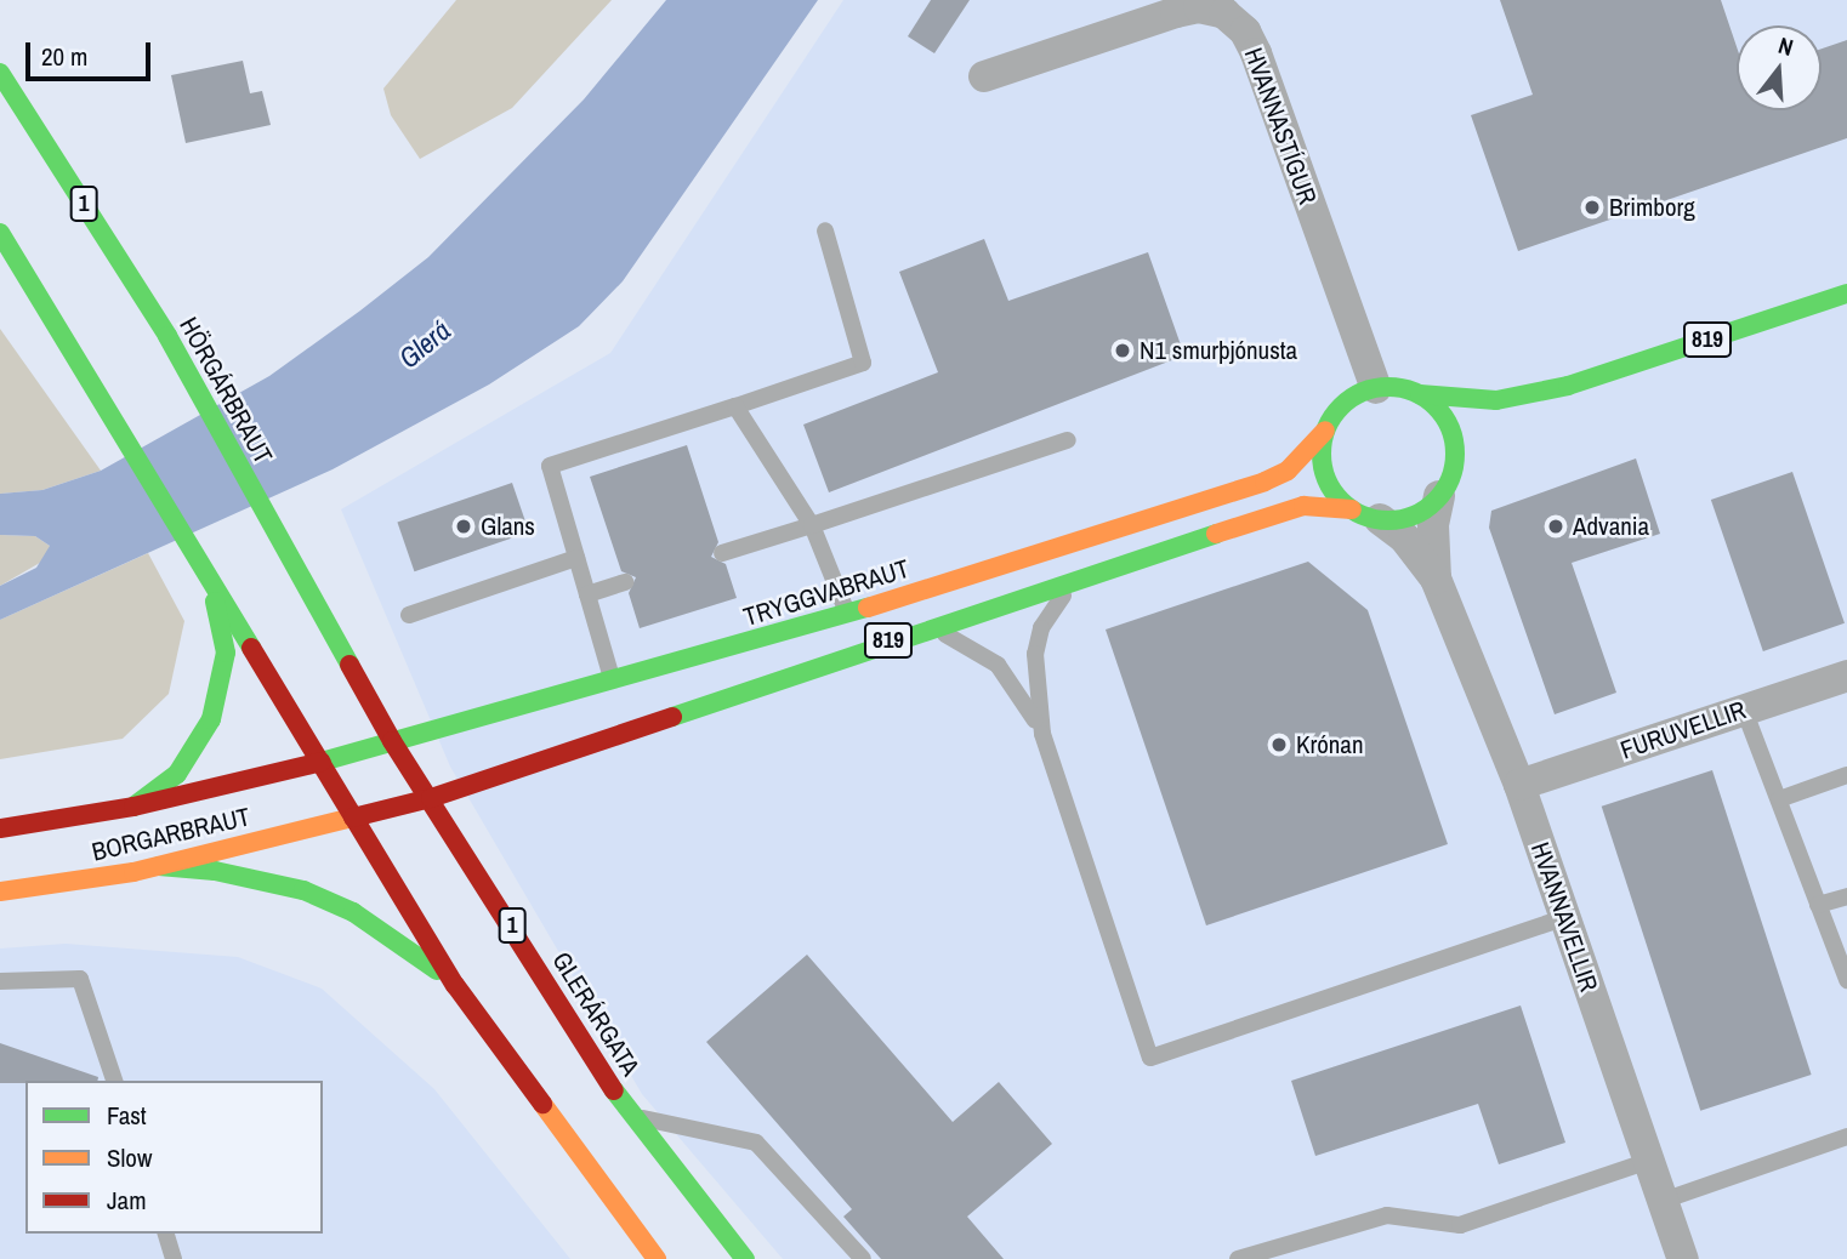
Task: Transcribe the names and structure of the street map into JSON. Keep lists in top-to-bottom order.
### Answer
{
  "streets": {
    "main road": [
      "1",
      "819",
      "HÖRGÁRBRAUT",
      "TRYGGVABRAUT",
      "BORGARBRAUT",
      "GLERÁRGATA"
    ],
    "street": ["HVANNASTÍGUR", "FURUVELLIR", "HVANNAVELLIR"]
  },
  "crossings": [
    ["HVANNASTÍGUR", "819"],
    ["HVANNASTÍGUR", "TRYGGVABRAUT"],
    ["HVANNASTÍGUR", "HVANNAVELLIR"],
    ["819", "TRYGGVABRAUT"],
    ["819", "BORGARBRAUT"],
    ["819", "HVANNAVELLIR"],
    ["819", "GLERÁRGATA"],
    ["HÖRGÁRBRAUT", "TRYGGVABRAUT"],
    ["HÖRGÁRBRAUT", "GLERÁRGATA"],
    ["TRYGGVABRAUT", "BORGARBRAUT"],
    ["TRYGGVABRAUT", "HVANNAVELLIR"],
    ["TRYGGVABRAUT", "GLERÁRGATA"],
    ["FURUVELLIR", "HVANNAVELLIR"]
  ],
  "water": ["Glerá"],
  "places": [
    "Brimborg",
    "N1 smurþjónusta",
    "Glans",
    "Advania",
    "Krónan"
  ],
  "legend": ["Fast", "Slow", "Jam"],
  "scale_bar": "20 m",
  "north": "top"
}
